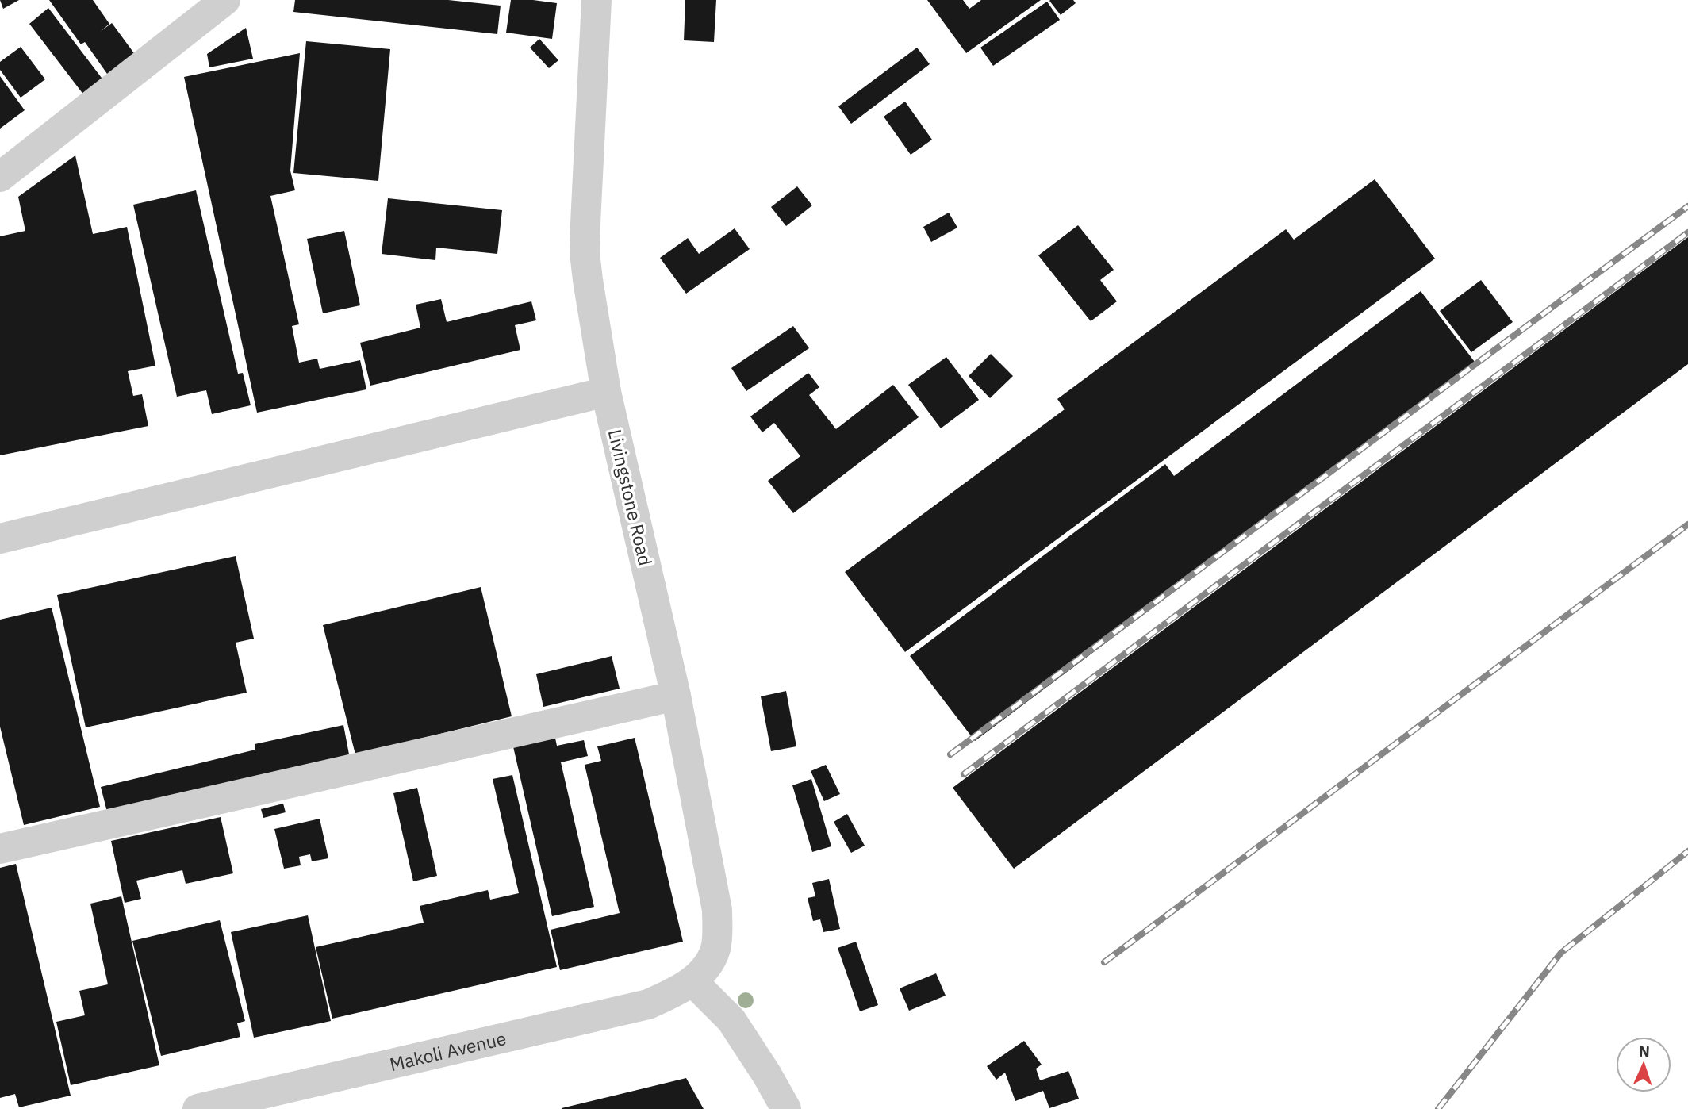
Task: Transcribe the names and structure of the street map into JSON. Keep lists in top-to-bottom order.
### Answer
{
  "streets": {
    "street": ["Livingstone Road", "Makoli Avenue"]
  },
  "crossings": [
    ["Livingstone Road", "Makoli Avenue"]
  ],
  "north": "top"
}
